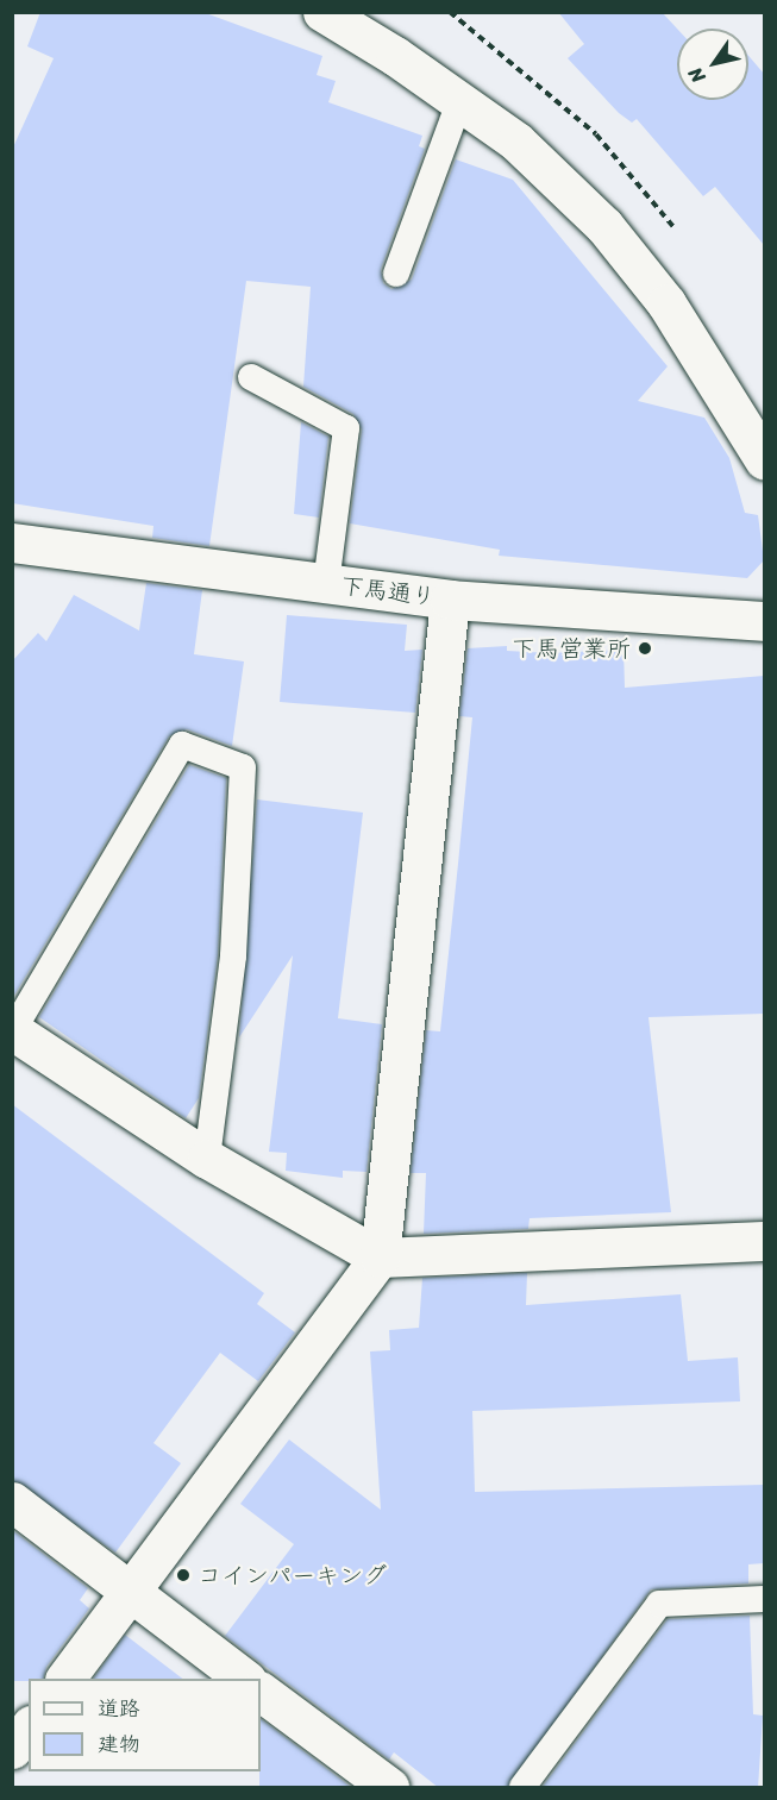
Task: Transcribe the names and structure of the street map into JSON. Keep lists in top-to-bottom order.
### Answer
{
  "streets": {
    "street": ["下馬通り"]
  },
  "places": ["下馬営業所", "コインパーキング"],
  "legend": ["道路", "建物"],
  "north": "bottom left"
}
